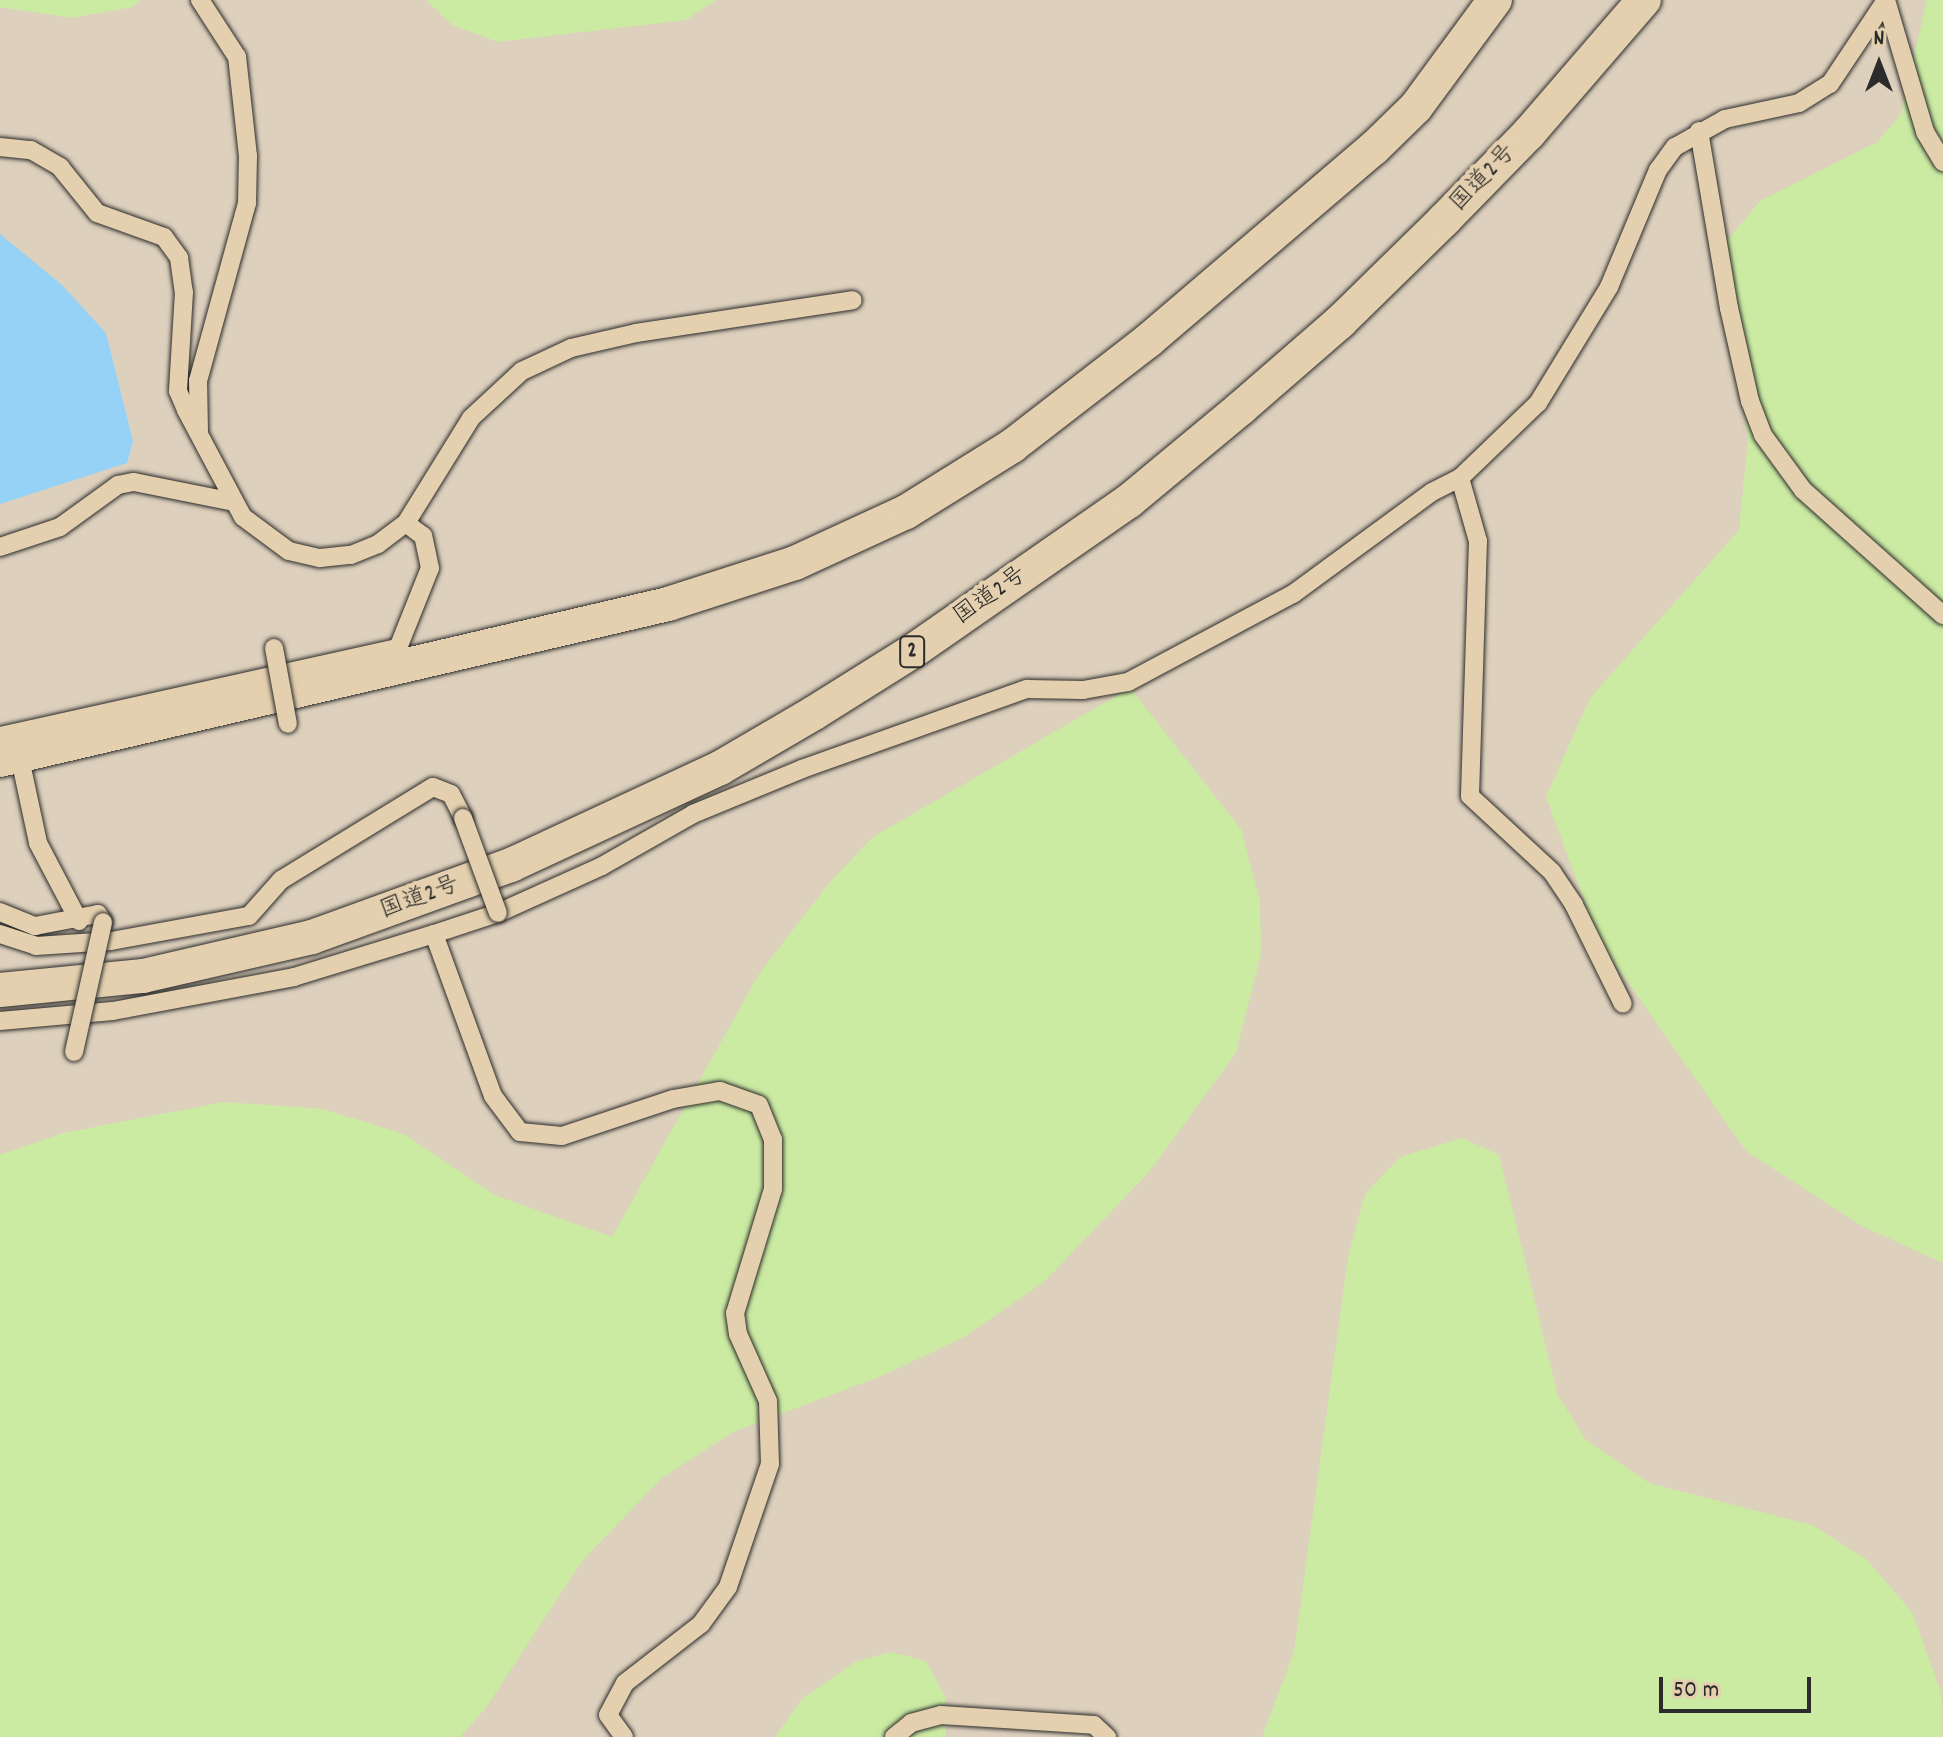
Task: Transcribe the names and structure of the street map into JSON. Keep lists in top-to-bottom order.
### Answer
{
  "streets": {
    "highway": ["国道2号", "2"]
  },
  "scale_bar": "50 m",
  "north": "top"
}
